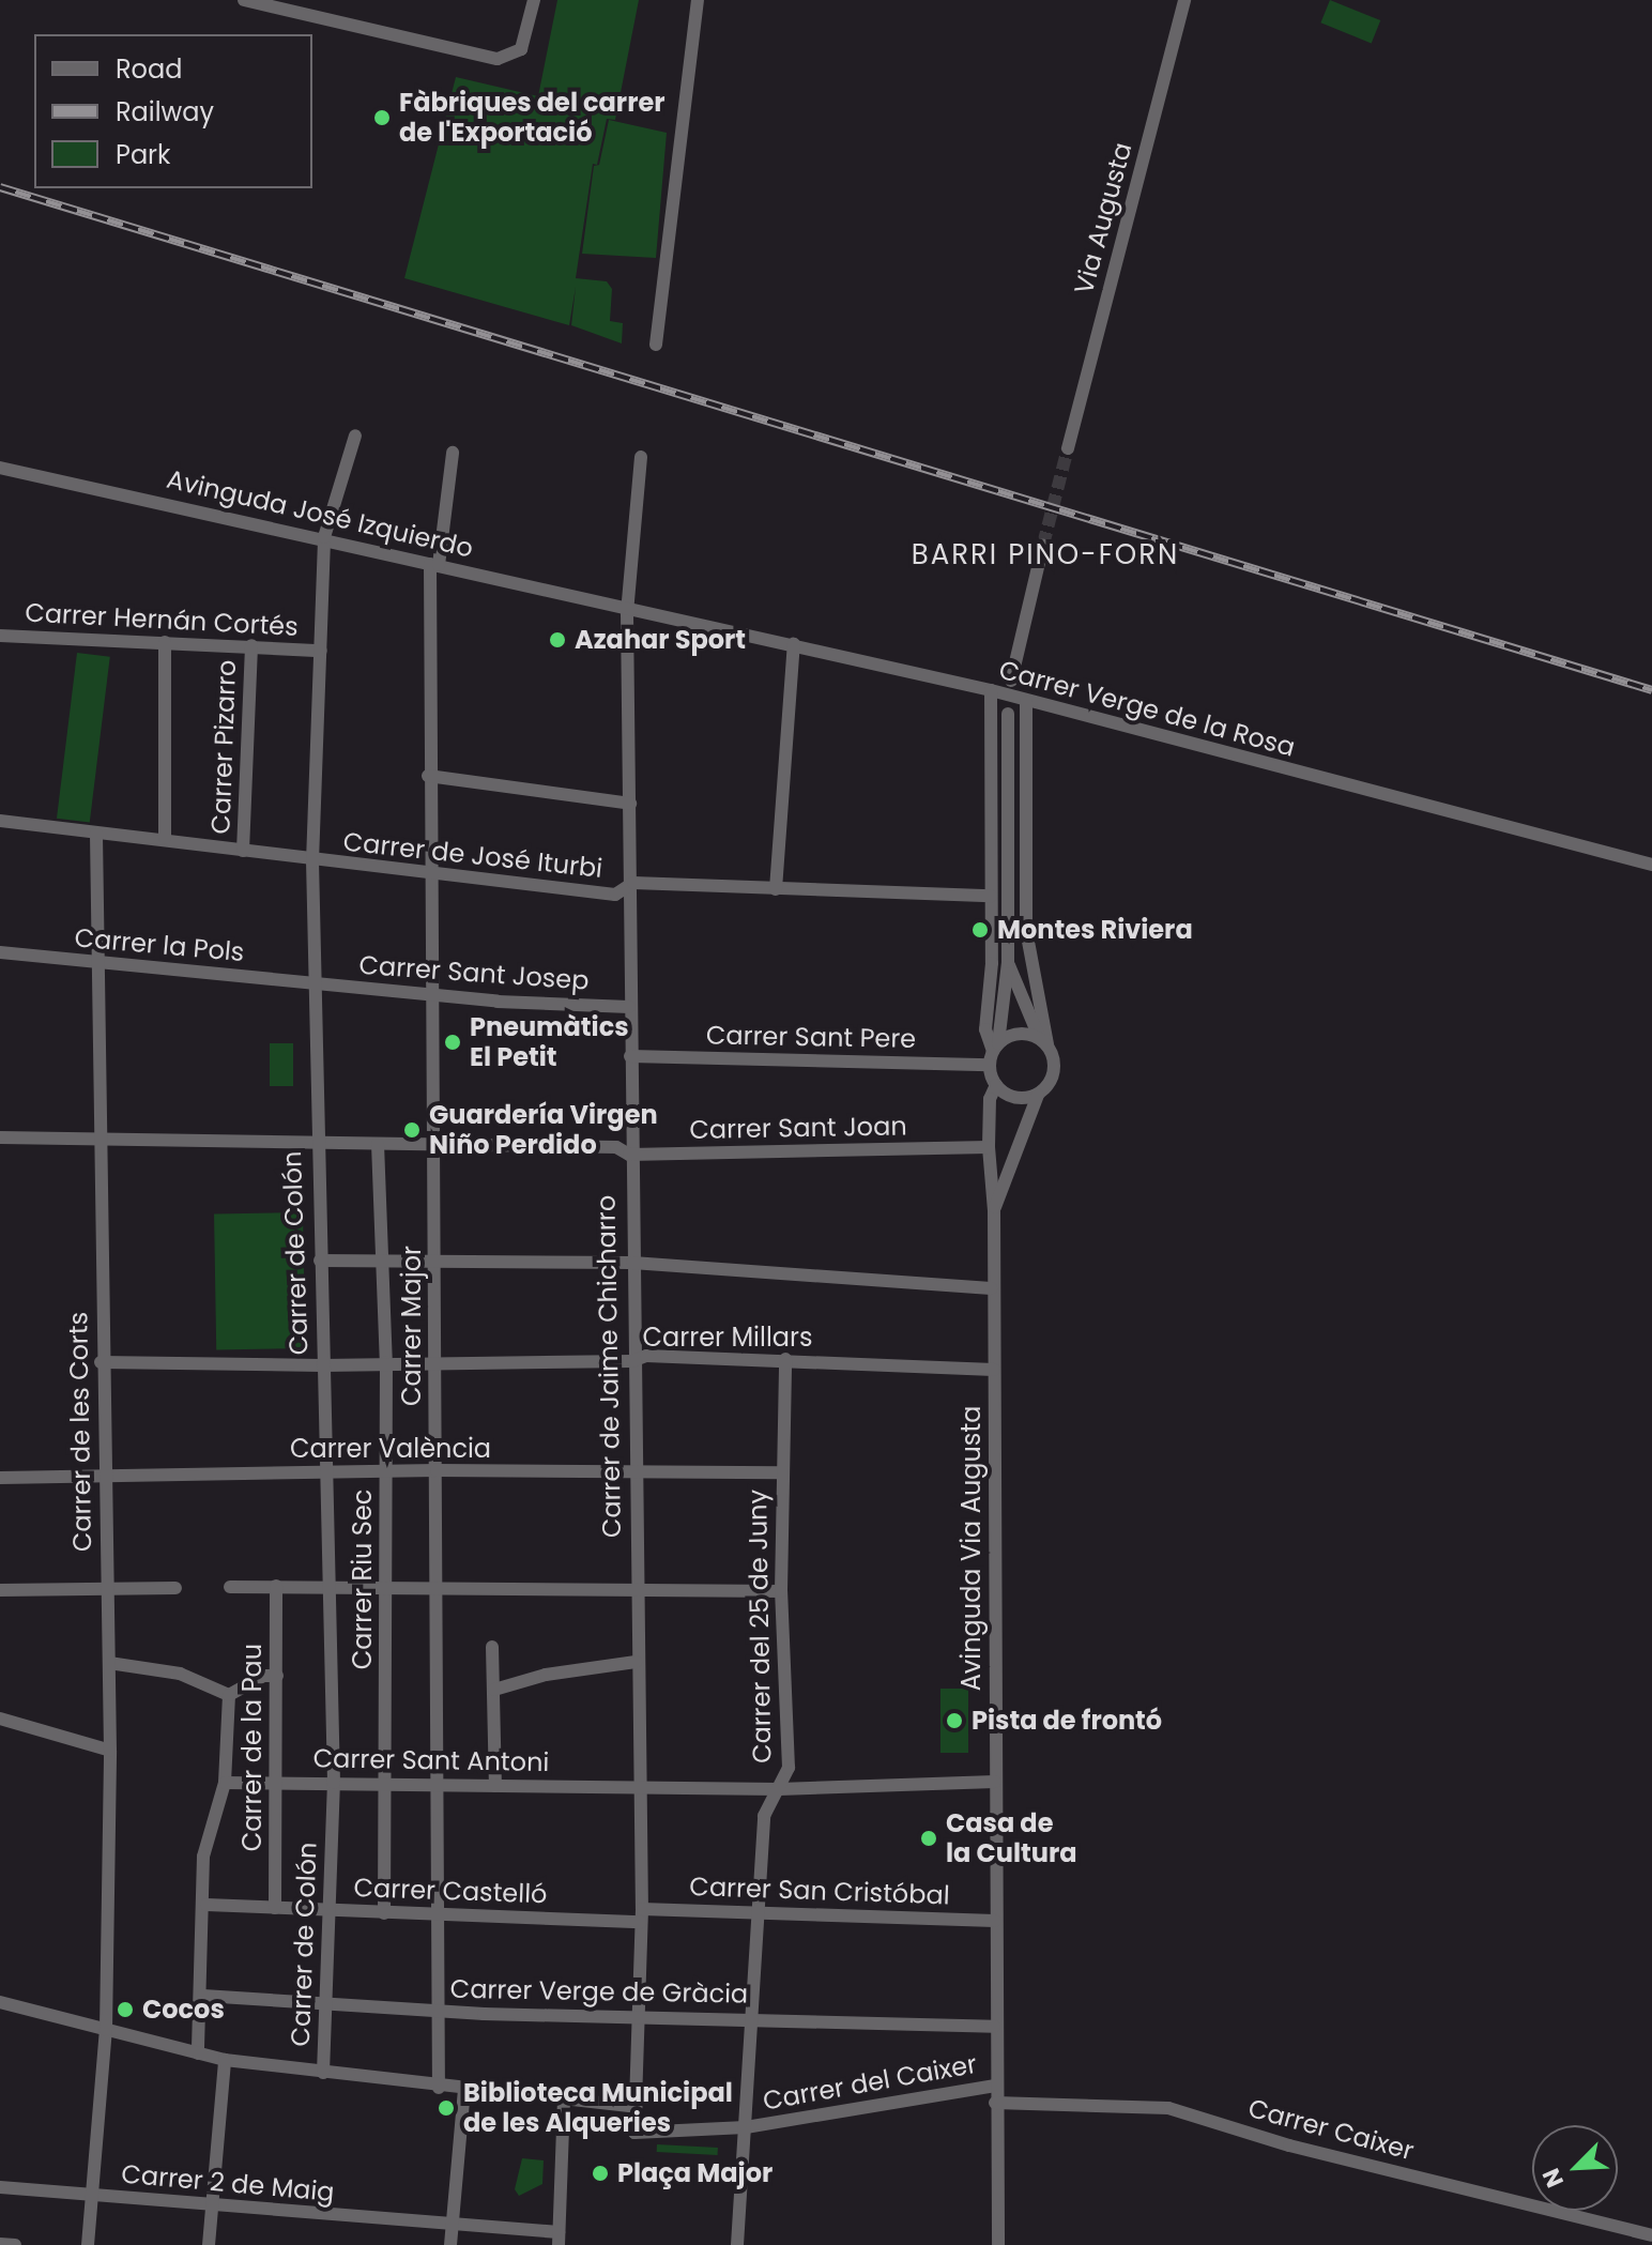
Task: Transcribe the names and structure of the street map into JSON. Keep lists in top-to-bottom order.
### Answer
{
  "streets": {
    "street": [
      "Via Augusta",
      "Avinguda José Izquierdo",
      "Carrer Hernán Cortés",
      "Carrer Verge de la Rosa",
      "Carrer Pizarro",
      "Carrer de José Iturbi",
      "Carrer la Pols",
      "Carrer Sant Josep",
      "Carrer Sant Pere",
      "Carrer Sant Joan",
      "Carrer de Colón",
      "Carrer Major",
      "Carrer Millars",
      "Carrer de Jaime Chicharro",
      "Carrer de les Corts",
      "Carrer València",
      "Avinguda Via Augusta",
      "Carrer Riu Sec",
      "Carrer del 25 de Juny",
      "Carrer de la Pau",
      "Carrer Sant Antoni",
      "Carrer Castelló",
      "Carrer San Cristóbal",
      "Carrer Verge de Gràcia",
      "Carrer del Caixer",
      "Carrer Caixer",
      "Carrer 2 de Maig"
    ]
  },
  "crossings": [
    ["Avinguda José Izquierdo", "Carrer Verge de la Rosa"],
    ["Avinguda José Izquierdo", "Carrer de Colón"],
    ["Avinguda José Izquierdo", "Carrer Major"],
    ["Avinguda José Izquierdo", "Carrer de Jaime Chicharro"],
    ["Carrer Hernán Cortés", "Carrer Pizarro"],
    ["Carrer Hernán Cortés", "Carrer de Colón"],
    ["Carrer Verge de la Rosa", "Carrer de Jaime Chicharro"],
    ["Carrer Pizarro", "Carrer de José Iturbi"],
    ["Carrer de José Iturbi", "Carrer de Colón"],
    ["Carrer de José Iturbi", "Carrer Major"],
    ["Carrer de José Iturbi", "Carrer de Jaime Chicharro"],
    ["Carrer de José Iturbi", "Carrer de les Corts"],
    ["Carrer la Pols", "Carrer Sant Josep"],
    ["Carrer la Pols", "Carrer de Colón"],
    ["Carrer la Pols", "Carrer de les Corts"],
    ["Carrer Sant Josep", "Carrer de Colón"],
    ["Carrer Sant Josep", "Carrer Major"],
    ["Carrer Sant Josep", "Carrer de Jaime Chicharro"],
    ["Carrer Sant Pere", "Carrer de Jaime Chicharro"],
    ["Carrer Sant Pere", "Avinguda Via Augusta"],
    ["Carrer Sant Joan", "Carrer de Colón"],
    ["Carrer Sant Joan", "Carrer Major"],
    ["Carrer Sant Joan", "Carrer de Jaime Chicharro"],
    ["Carrer Sant Joan", "Carrer de les Corts"],
    ["Carrer Sant Joan", "Avinguda Via Augusta"],
    ["Carrer Sant Joan", "Carrer Riu Sec"],
    ["Carrer de Colón", "Carrer Millars"],
    ["Carrer de Colón", "Carrer València"],
    ["Carrer de Colón", "Carrer Sant Antoni"],
    ["Carrer de Colón", "Carrer Castelló"],
    ["Carrer de Colón", "Carrer Verge de Gràcia"],
    ["Carrer Major", "Carrer Millars"],
    ["Carrer Major", "Carrer València"],
    ["Carrer Major", "Carrer Sant Antoni"],
    ["Carrer Major", "Carrer Castelló"],
    ["Carrer Major", "Carrer Verge de Gràcia"],
    ["Carrer Millars", "Carrer de Jaime Chicharro"],
    ["Carrer Millars", "Carrer de les Corts"],
    ["Carrer Millars", "Avinguda Via Augusta"],
    ["Carrer Millars", "Carrer Riu Sec"],
    ["Carrer Millars", "Carrer del 25 de Juny"],
    ["Carrer de Jaime Chicharro", "Carrer València"],
    ["Carrer de Jaime Chicharro", "Carrer Sant Antoni"],
    ["Carrer de Jaime Chicharro", "Carrer Castelló"],
    ["Carrer de Jaime Chicharro", "Carrer San Cristóbal"],
    ["Carrer de Jaime Chicharro", "Carrer Verge de Gràcia"],
    ["Carrer de Jaime Chicharro", "Carrer del Caixer"],
    ["Carrer de les Corts", "Carrer València"],
    ["Carrer de les Corts", "Carrer 2 de Maig"],
    ["Carrer València", "Carrer Riu Sec"],
    ["Carrer València", "Carrer del 25 de Juny"],
    ["Avinguda Via Augusta", "Carrer Sant Antoni"],
    ["Avinguda Via Augusta", "Carrer San Cristóbal"],
    ["Avinguda Via Augusta", "Carrer Verge de Gràcia"],
    ["Avinguda Via Augusta", "Carrer del Caixer"],
    ["Avinguda Via Augusta", "Carrer Caixer"],
    ["Carrer Riu Sec", "Carrer Sant Antoni"],
    ["Carrer Riu Sec", "Carrer Castelló"],
    ["Carrer del 25 de Juny", "Carrer Sant Antoni"],
    ["Carrer del 25 de Juny", "Carrer San Cristóbal"],
    ["Carrer del 25 de Juny", "Carrer Verge de Gràcia"],
    ["Carrer del 25 de Juny", "Carrer del Caixer"],
    ["Carrer de la Pau", "Carrer Sant Antoni"],
    ["Carrer de la Pau", "Carrer Castelló"],
    ["Carrer Castelló", "Carrer San Cristóbal"]
  ],
  "districts": ["BARRI PINO-FORN"],
  "places": [
    "Fàbriques del carrer de l'Exportació",
    "Azahar Sport",
    "Montes Riviera",
    "Pneumàtics El Petit",
    "Guardería Virgen Niño Perdido",
    "Pista de frontó",
    "Casa de la Cultura",
    "Cocos",
    "Biblioteca Municipal de les Alqueries",
    "Plaça Major"
  ],
  "legend": ["Road", "Railway", "Park"],
  "north": "bottom left"
}
